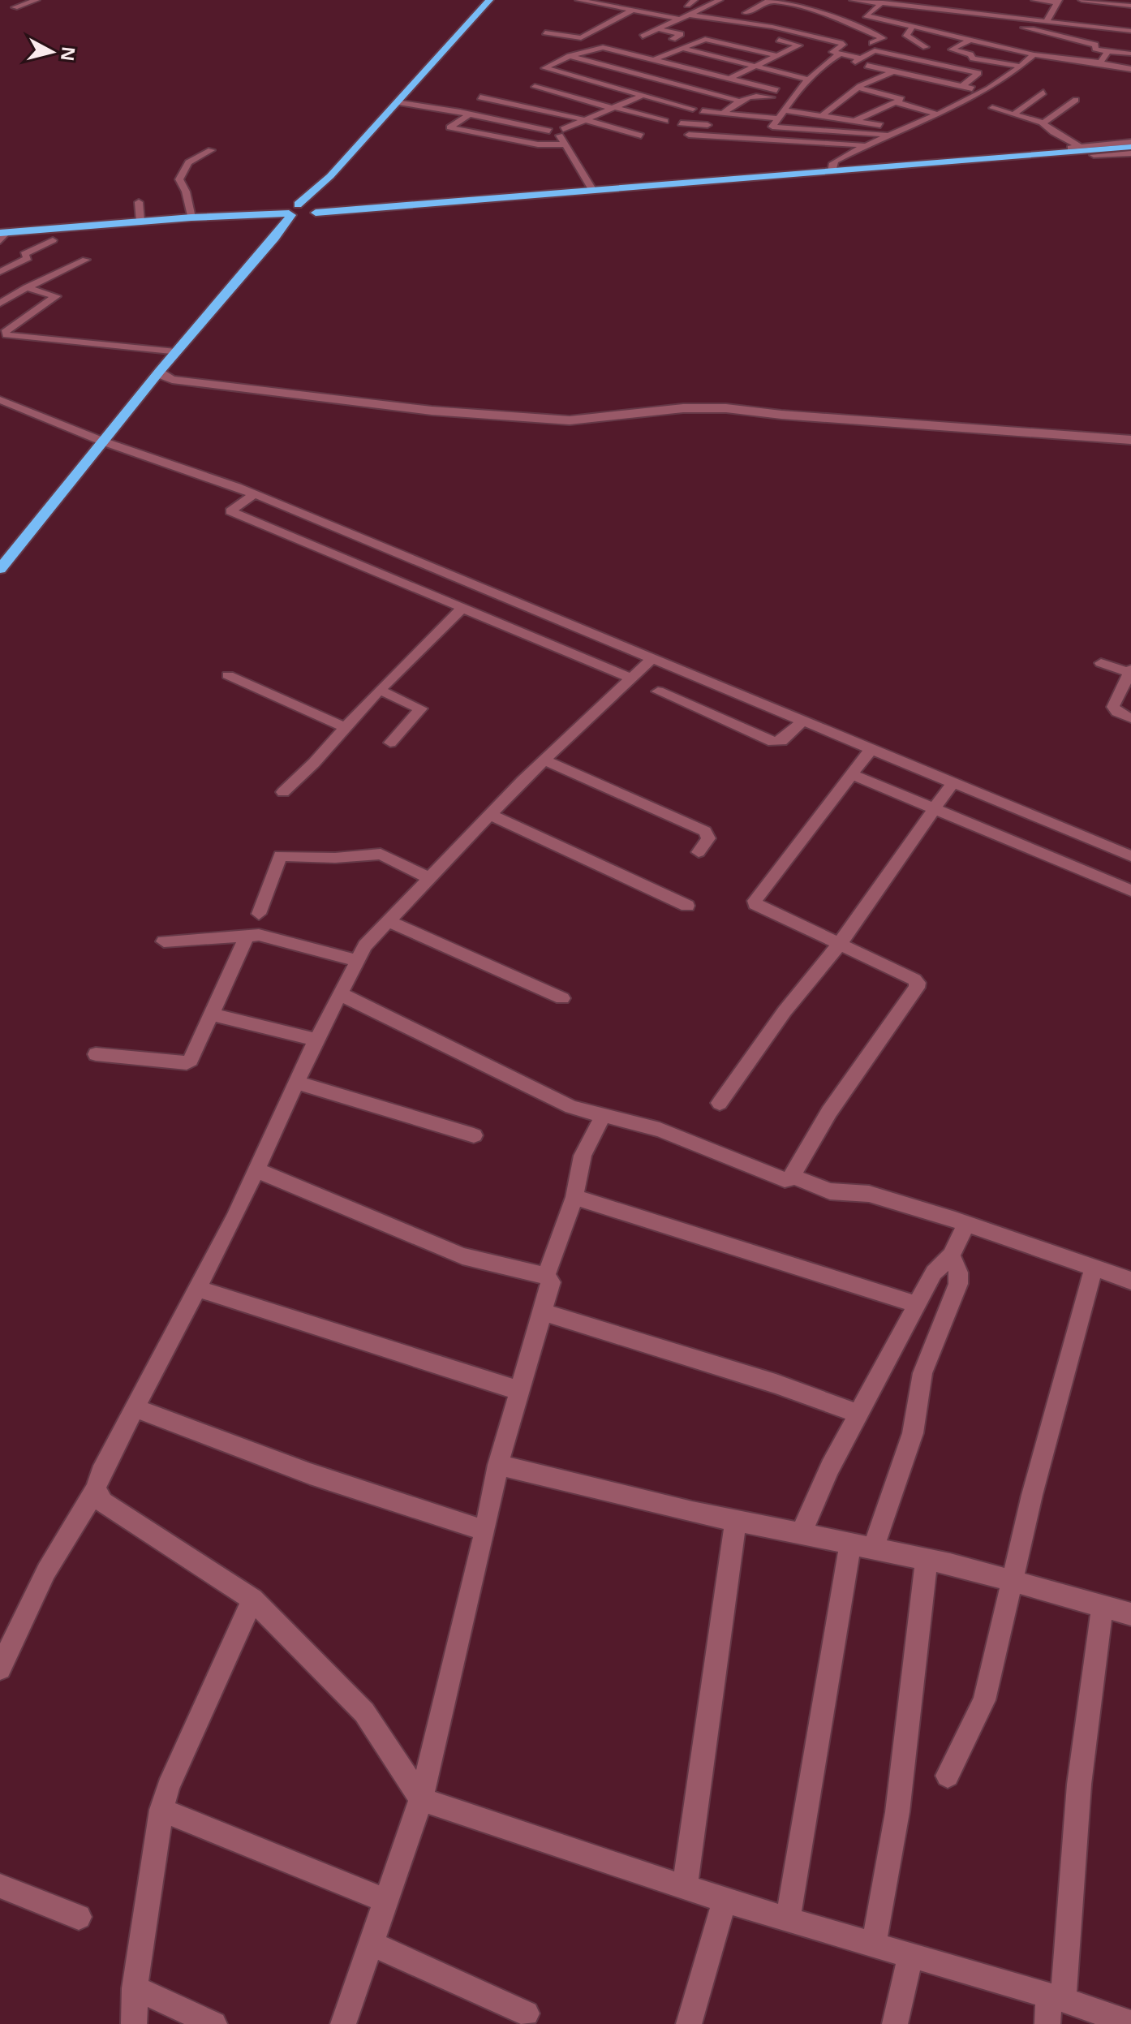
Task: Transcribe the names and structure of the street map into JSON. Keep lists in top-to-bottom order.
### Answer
{
  "north": "right"
}
